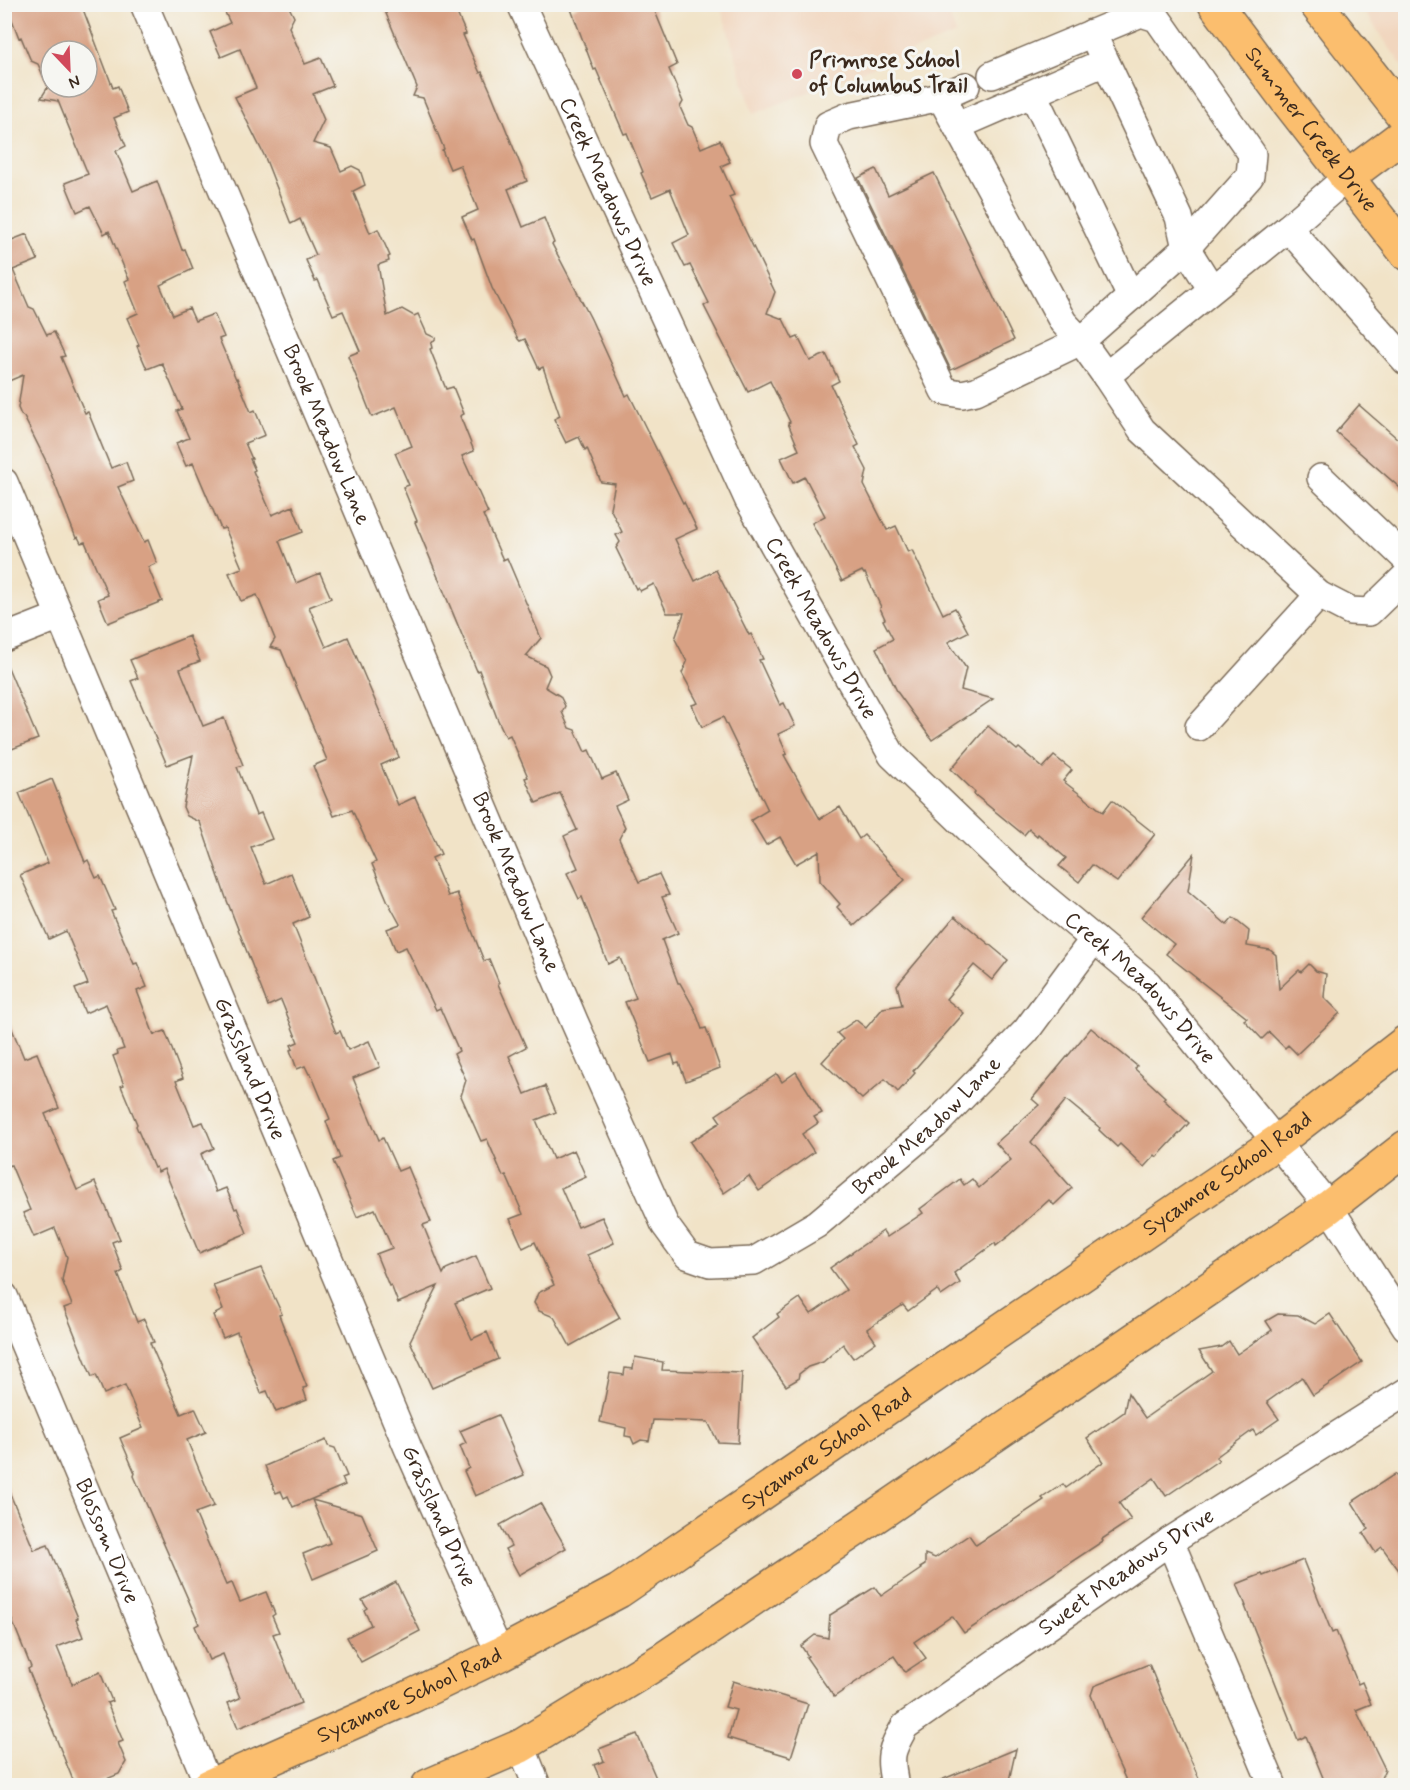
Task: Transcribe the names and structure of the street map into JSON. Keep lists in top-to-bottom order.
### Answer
{
  "streets": {
    "main road": ["Summer Creek Drive", "Sycamore School Road"],
    "street": [
      "Creek Meadows Drive",
      "Brook Meadow Lane",
      "Grassland Drive",
      "Blossom Drive",
      "Sweet Meadows Drive"
    ]
  },
  "crossings": [
    ["Creek Meadows Drive", "Brook Meadow Lane"],
    ["Creek Meadows Drive", "Sycamore School Road"],
    ["Grassland Drive", "Sycamore School Road"],
    ["Sycamore School Road", "Blossom Drive"]
  ],
  "places": ["Primrose School of Columbus Trail"],
  "north": "bottom right"
}
